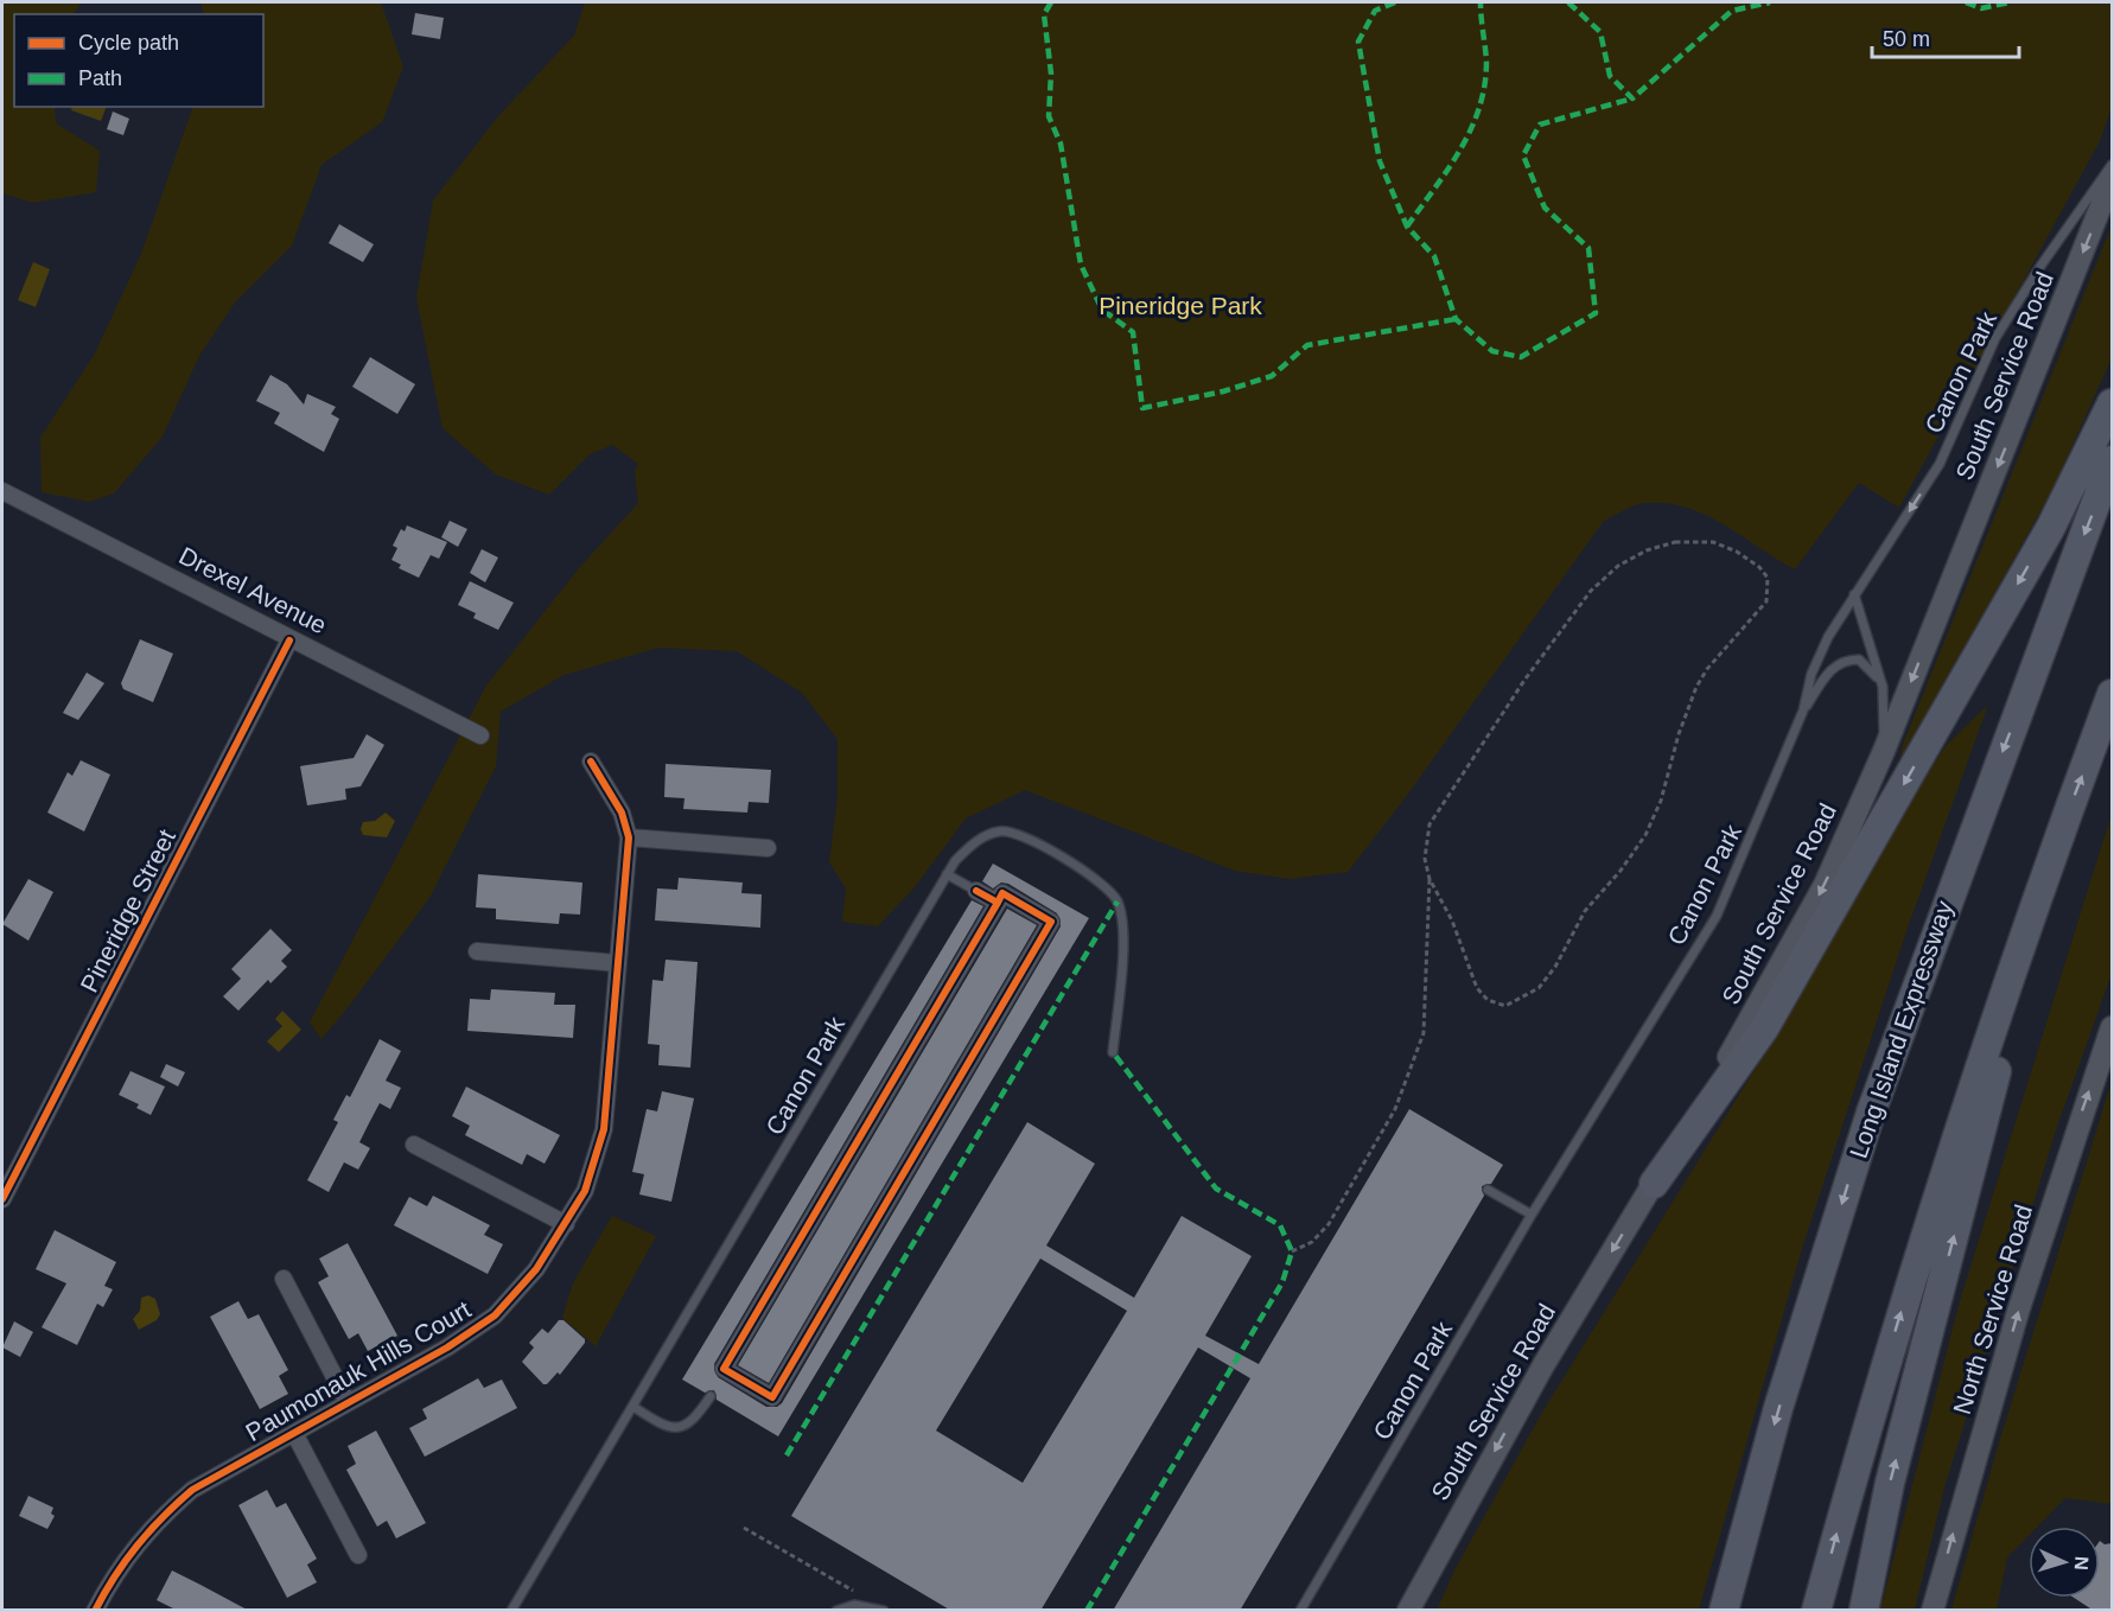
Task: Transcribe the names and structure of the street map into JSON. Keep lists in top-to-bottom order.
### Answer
{
  "streets": {
    "highway": ["Long Island Expressway"],
    "main road": ["South Service Road", "North Service Road"],
    "street": ["Drexel Avenue", "Pineridge Street", "Paumonauk Hills Court"],
    "lane": ["Canon Park"]
  },
  "crossings": [
    ["Drexel Avenue", "Pineridge Street"]
  ],
  "one_way": ["South Service Road", "North Service Road"],
  "parks": ["Pineridge Park"],
  "legend": ["Cycle path", "Path"],
  "scale_bar": "50 m",
  "north": "right"
}
